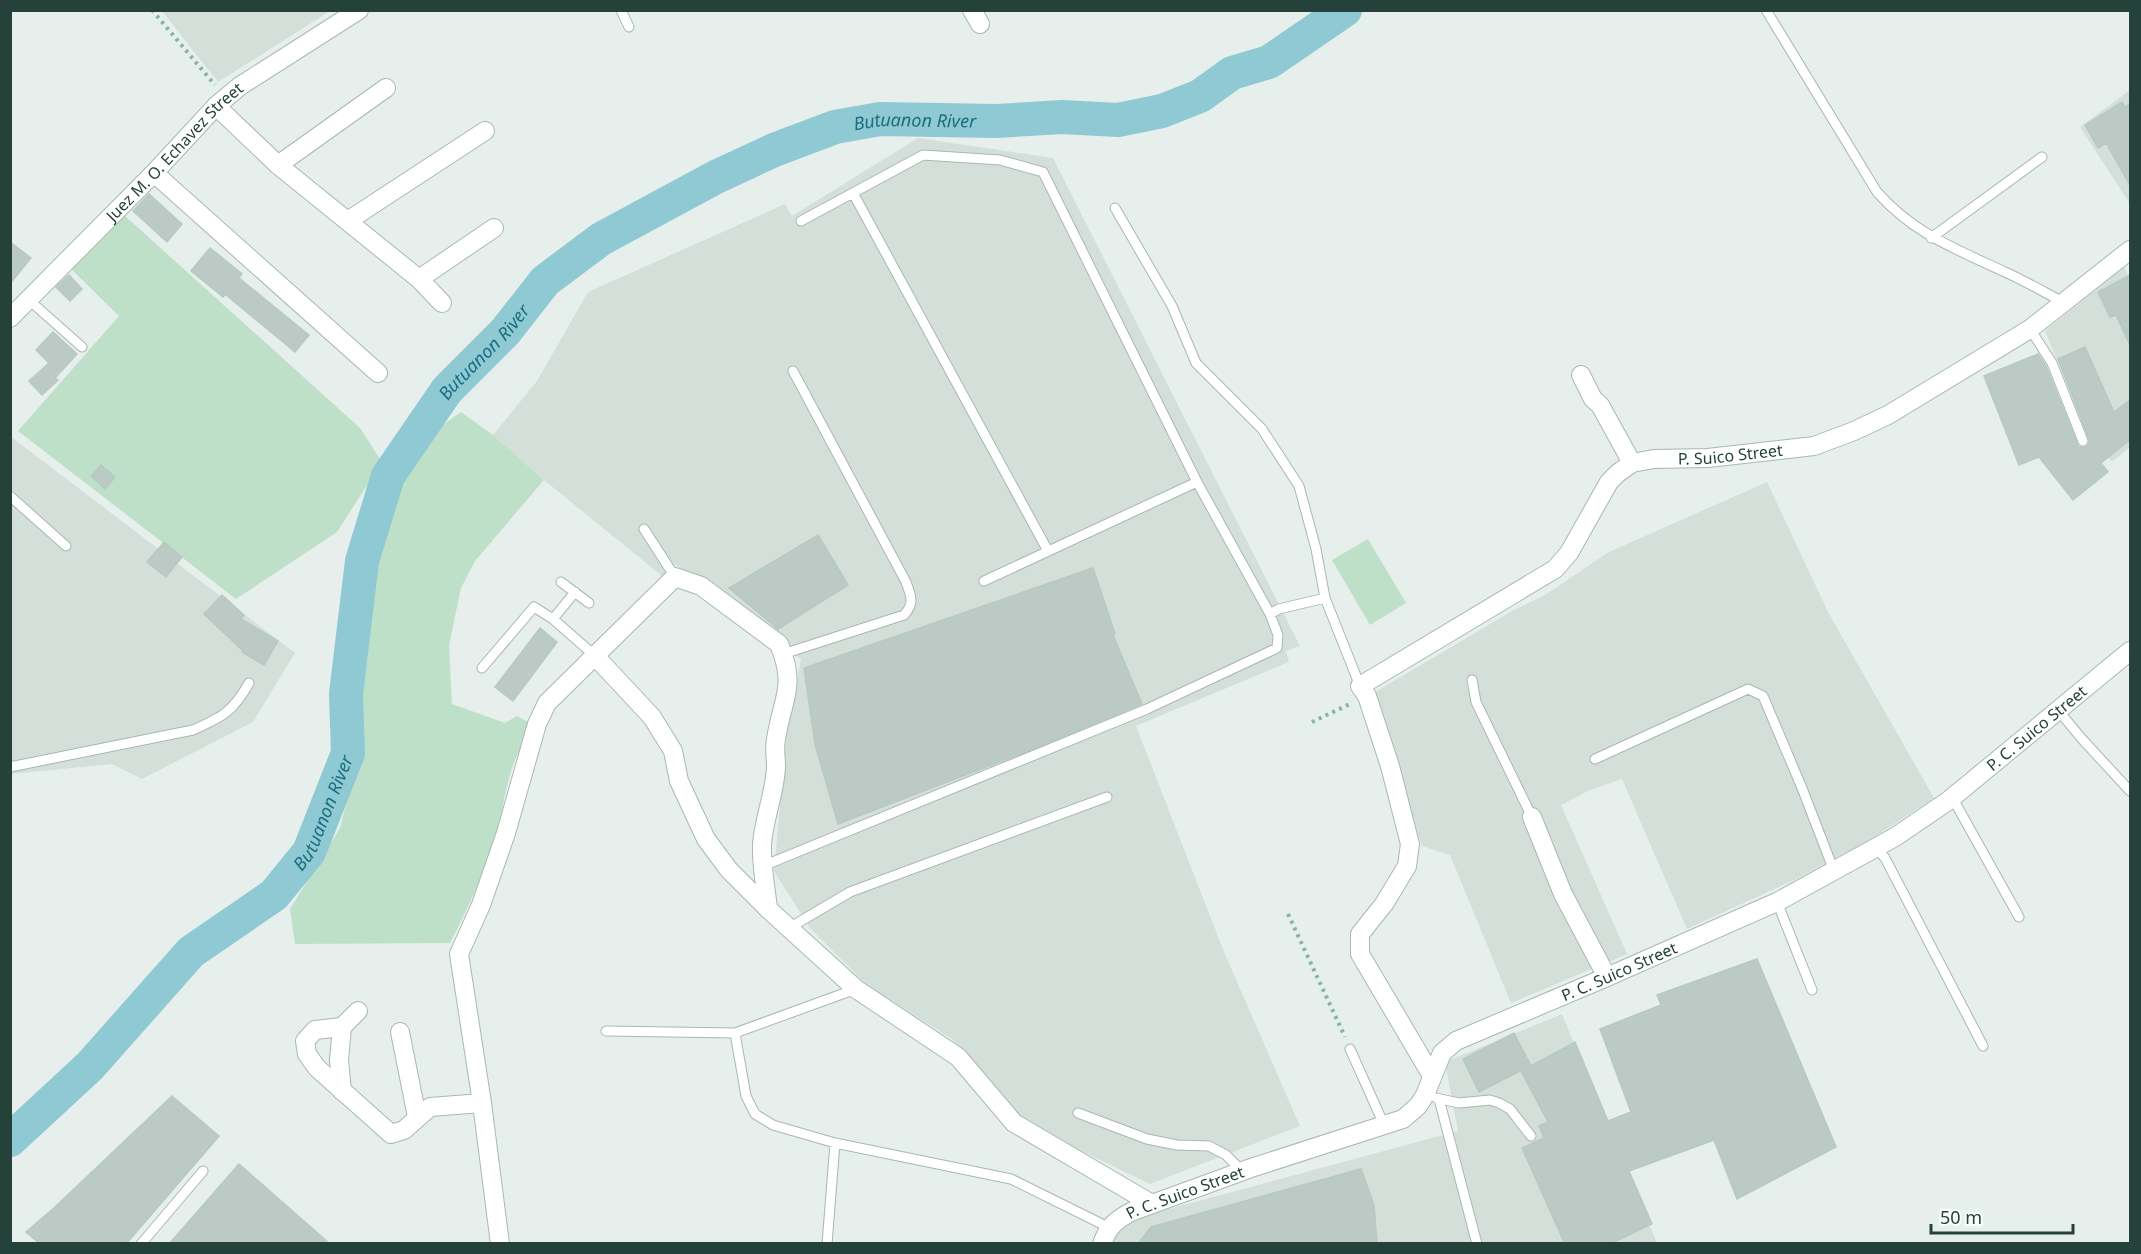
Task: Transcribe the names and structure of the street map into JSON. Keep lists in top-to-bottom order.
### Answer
{
  "streets": {
    "street": ["Juez M. O. Echavez Street", "P. Suico Street", "P. C. Suico Street"]
  },
  "water": ["Butuanon River"],
  "scale_bar": "50 m"
}
